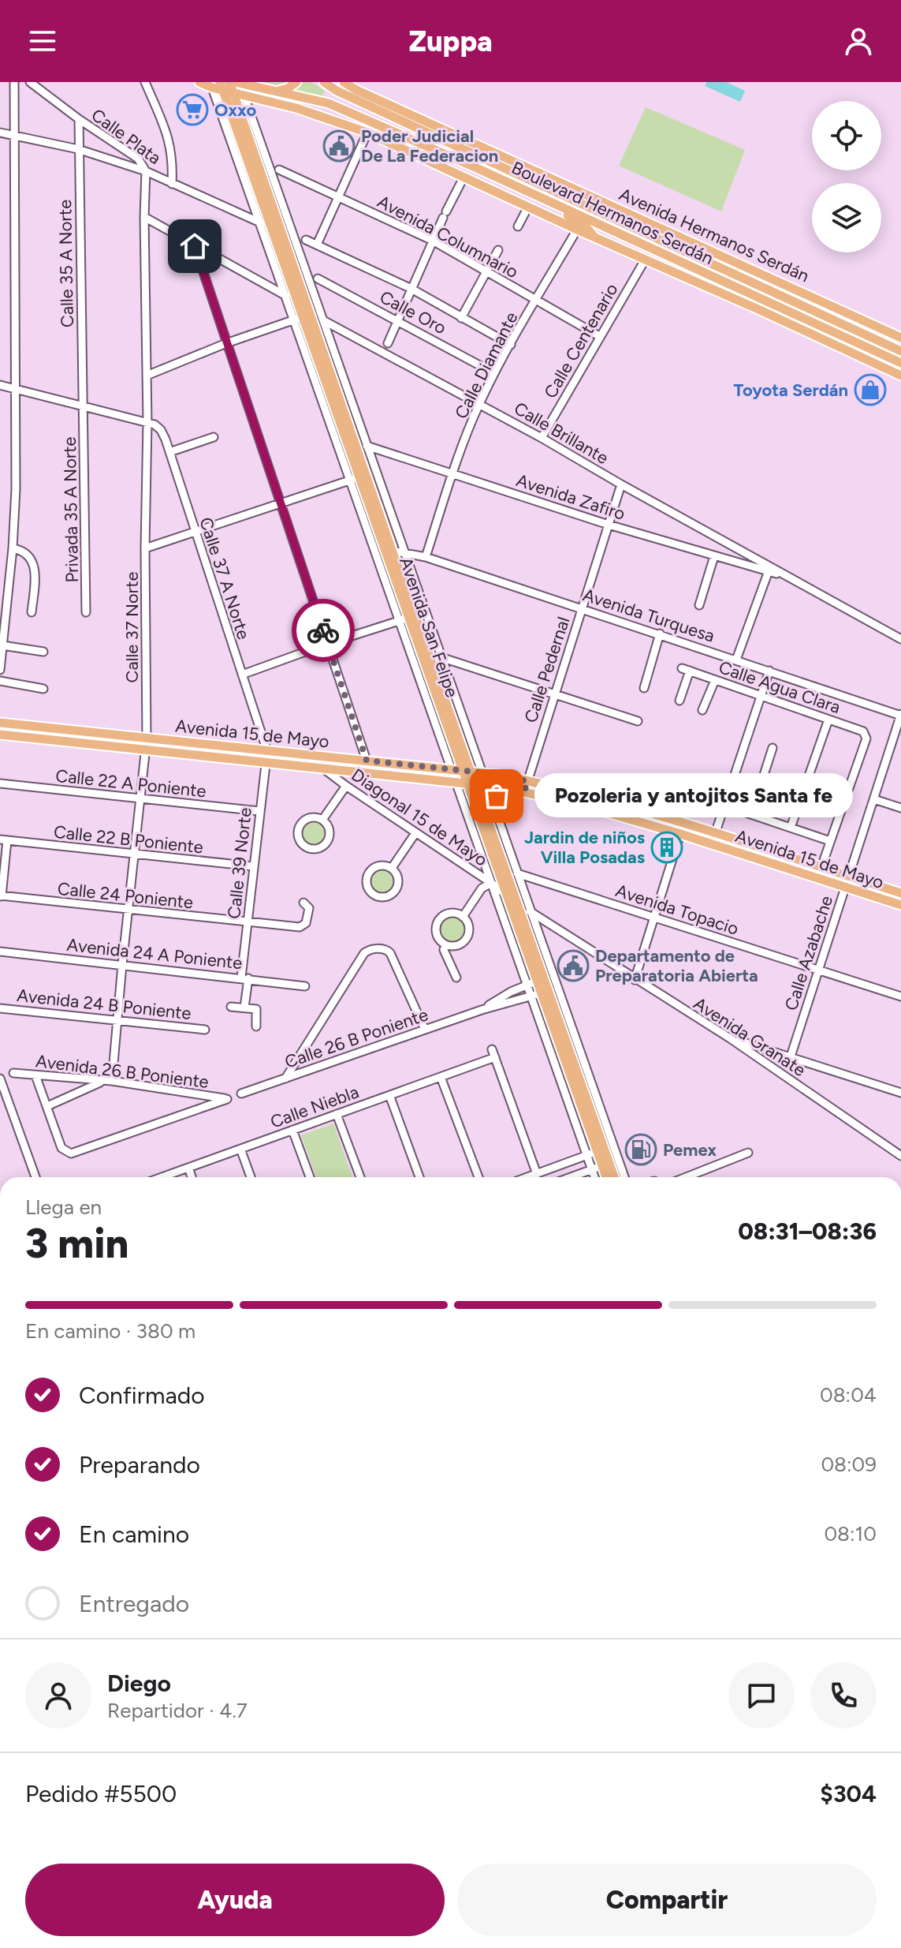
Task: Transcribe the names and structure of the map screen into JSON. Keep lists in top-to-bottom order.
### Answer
{
  "streets": {
    "main road": [
      "Boulevard Hermanos Serdán",
      "Avenida Hermanos Serdán",
      "Avenida San Felipe",
      "Avenida 15 de Mayo"
    ],
    "street": [
      "Calle Plata",
      "Avenida Columnario",
      "Calle 35 A Norte",
      "Calle Oro",
      "Calle Centenario",
      "Calle Diamante",
      "Calle Brillante",
      "Avenida Zafiro",
      "Privada 35 A Norte",
      "Calle 37 A Norte",
      "Avenida Turquesa",
      "Calle 37 Norte",
      "Calle Pedernal",
      "Calle Agua Clara",
      "Calle 22 A Poniente",
      "Diagonal 15 de Mayo",
      "Calle 22 B Poniente",
      "Calle 39 Norte",
      "Calle 24 Poniente",
      "Avenida Topacio",
      "Calle Azabache",
      "Avenida 24 A Poniente",
      "Avenida 24 B Poniente",
      "Avenida Granate",
      "Calle 26 B Poniente",
      "Avenida 26 B Poniente",
      "Calle Niebla"
    ]
  },
  "crossings": [
    ["Calle Plata", "Calle 35 A Norte"],
    ["Calle Plata", "Calle 37 Norte"],
    ["Calle Plata", "Avenida San Felipe"],
    ["Boulevard Hermanos Serdán", "Avenida San Felipe"],
    ["Avenida Columnario", "Calle Centenario"],
    ["Avenida Columnario", "Calle Diamante"],
    ["Calle 35 A Norte", "Privada 35 A Norte"],
    ["Calle Oro", "Calle Diamante"],
    ["Calle Centenario", "Calle Brillante"],
    ["Calle Diamante", "Calle Brillante"],
    ["Calle Diamante", "Avenida Zafiro"],
    ["Calle Diamante", "Avenida Turquesa"],
    ["Calle Brillante", "Avenida Zafiro"],
    ["Calle Brillante", "Avenida San Felipe"],
    ["Calle Brillante", "Calle Pedernal"],
    ["Avenida Zafiro", "Avenida San Felipe"],
    ["Avenida Zafiro", "Calle Pedernal"],
    ["Calle 37 A Norte", "Calle 37 Norte"],
    ["Calle 37 A Norte", "Avenida 15 de Mayo"],
    ["Calle 37 A Norte", "Calle 39 Norte"],
    ["Avenida Turquesa", "Avenida San Felipe"],
    ["Avenida Turquesa", "Calle Pedernal"],
    ["Avenida Turquesa", "Calle Azabache"],
    ["Calle 37 Norte", "Avenida 15 de Mayo"],
    ["Calle 37 Norte", "Calle 22 A Poniente"],
    ["Calle 37 Norte", "Calle 22 B Poniente"],
    ["Calle 37 Norte", "Calle 24 Poniente"],
    ["Calle 37 Norte", "Avenida 24 A Poniente"],
    ["Calle 37 Norte", "Avenida 24 B Poniente"],
    ["Calle 37 Norte", "Avenida 26 B Poniente"],
    ["Avenida San Felipe", "Avenida 15 de Mayo"],
    ["Avenida San Felipe", "Diagonal 15 de Mayo"],
    ["Avenida San Felipe", "Avenida Topacio"],
    ["Avenida San Felipe", "Avenida Granate"],
    ["Avenida San Felipe", "Calle 26 B Poniente"],
    ["Calle Pedernal", "Avenida 15 de Mayo"],
    ["Avenida 15 de Mayo", "Diagonal 15 de Mayo"],
    ["Avenida 15 de Mayo", "Calle 39 Norte"],
    ["Avenida 15 de Mayo", "Calle Azabache"],
    ["Calle 22 A Poniente", "Calle 39 Norte"],
    ["Diagonal 15 de Mayo", "Avenida Granate"],
    ["Calle 22 B Poniente", "Calle 39 Norte"],
    ["Calle 39 Norte", "Calle 24 Poniente"],
    ["Calle 39 Norte", "Avenida 24 A Poniente"],
    ["Avenida Topacio", "Calle Azabache"]
  ],
  "places": {
    "supermarket": ["Oxxo"],
    "public building": ["Poder Judicial De La Federacion", "Departamento de Preparatoria Abierta"],
    "shop": ["Toyota Serdán"],
    "other": ["Pozoleria y antojitos Santa fe"],
    "building": ["Jardin de niños Villa Posadas"],
    "fuel station": ["Pemex"]
  },
  "page": {
    "header": "Zuppa",
    "bubble": "Pozoleria y antojitos Santa fe",
    "heading": ["3 min", "Llega en", "08:31–08:36"],
    "panel": [
      "Diego",
      "Repartidor · 4.7",
      "Pedido #5500",
      "$304"
    ],
    "bar": "En camino · 380 m",
    "list": [
      ["Confirmado", "08:04"],
      ["Preparando", "08:09"],
      ["En camino", "08:10"],
      "Entregado"
    ],
    "buttons": ["Ayuda", "Compartir"]
  }
}
